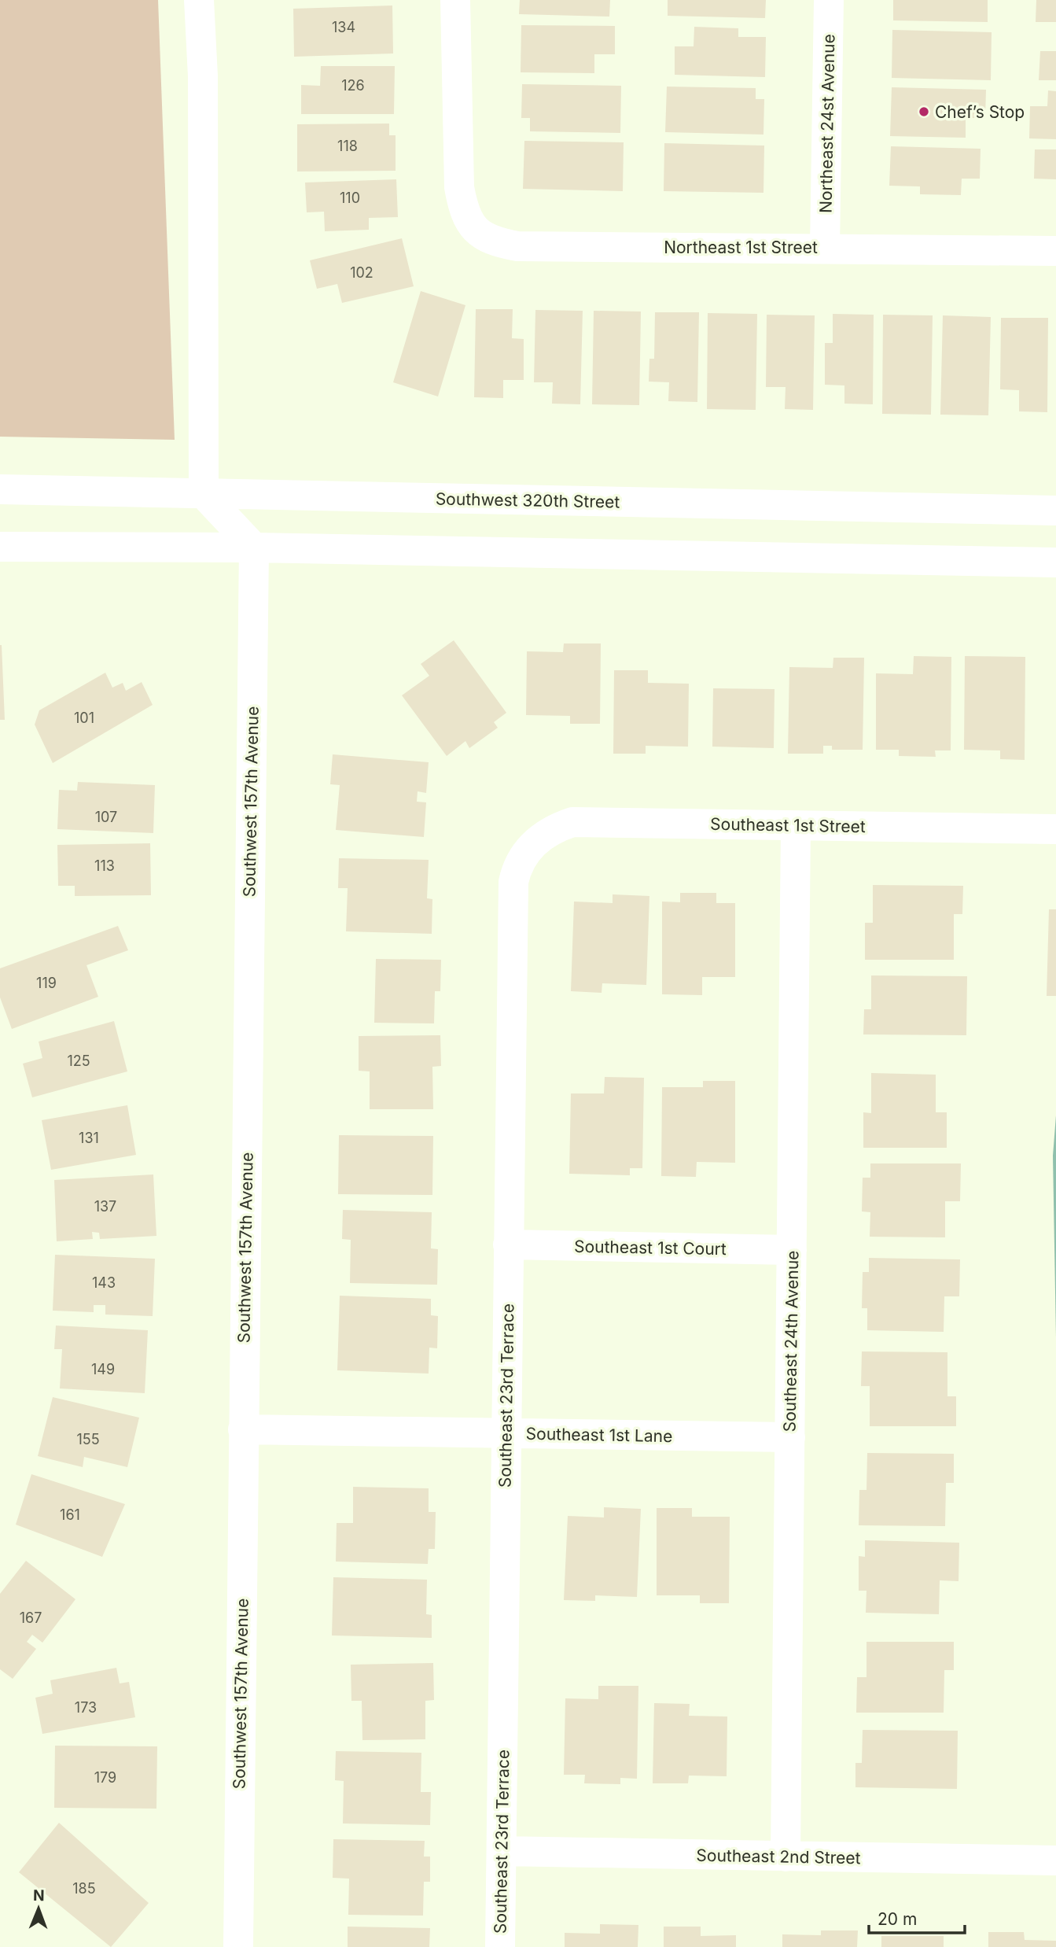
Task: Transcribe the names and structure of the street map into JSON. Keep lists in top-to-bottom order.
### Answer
{
  "streets": {
    "street": [
      "Northeast 24st Avenue",
      "Northeast 1st Street",
      "Southwest 320th Street",
      "Southwest 157th Avenue",
      "Southeast 1st Street",
      "Southeast 1st Court",
      "Southeast 24th Avenue",
      "Southeast 23rd Terrace",
      "Southeast 1st Lane",
      "Southeast 2nd Street"
    ]
  },
  "crossings": [
    ["Northeast 24st Avenue", "Northeast 1st Street"],
    ["Southwest 157th Avenue", "Southeast 1st Lane"],
    ["Southeast 1st Street", "Southeast 24th Avenue"],
    ["Southeast 1st Street", "Southeast 23rd Terrace"],
    ["Southeast 1st Court", "Southeast 24th Avenue"],
    ["Southeast 1st Court", "Southeast 23rd Terrace"],
    ["Southeast 24th Avenue", "Southeast 1st Lane"],
    ["Southeast 24th Avenue", "Southeast 2nd Street"],
    ["Southeast 23rd Terrace", "Southeast 1st Lane"],
    ["Southeast 23rd Terrace", "Southeast 2nd Street"]
  ],
  "places": ["Chef’s Stop"],
  "house_numbers": [
    "134",
    "126",
    "118",
    "110",
    "102",
    "101",
    "107",
    "113",
    "119",
    "125",
    "131",
    "137",
    "143",
    "149",
    "155",
    "161",
    "167",
    "173",
    "179",
    "185"
  ],
  "scale_bar": "20 m",
  "north": "top"
}
